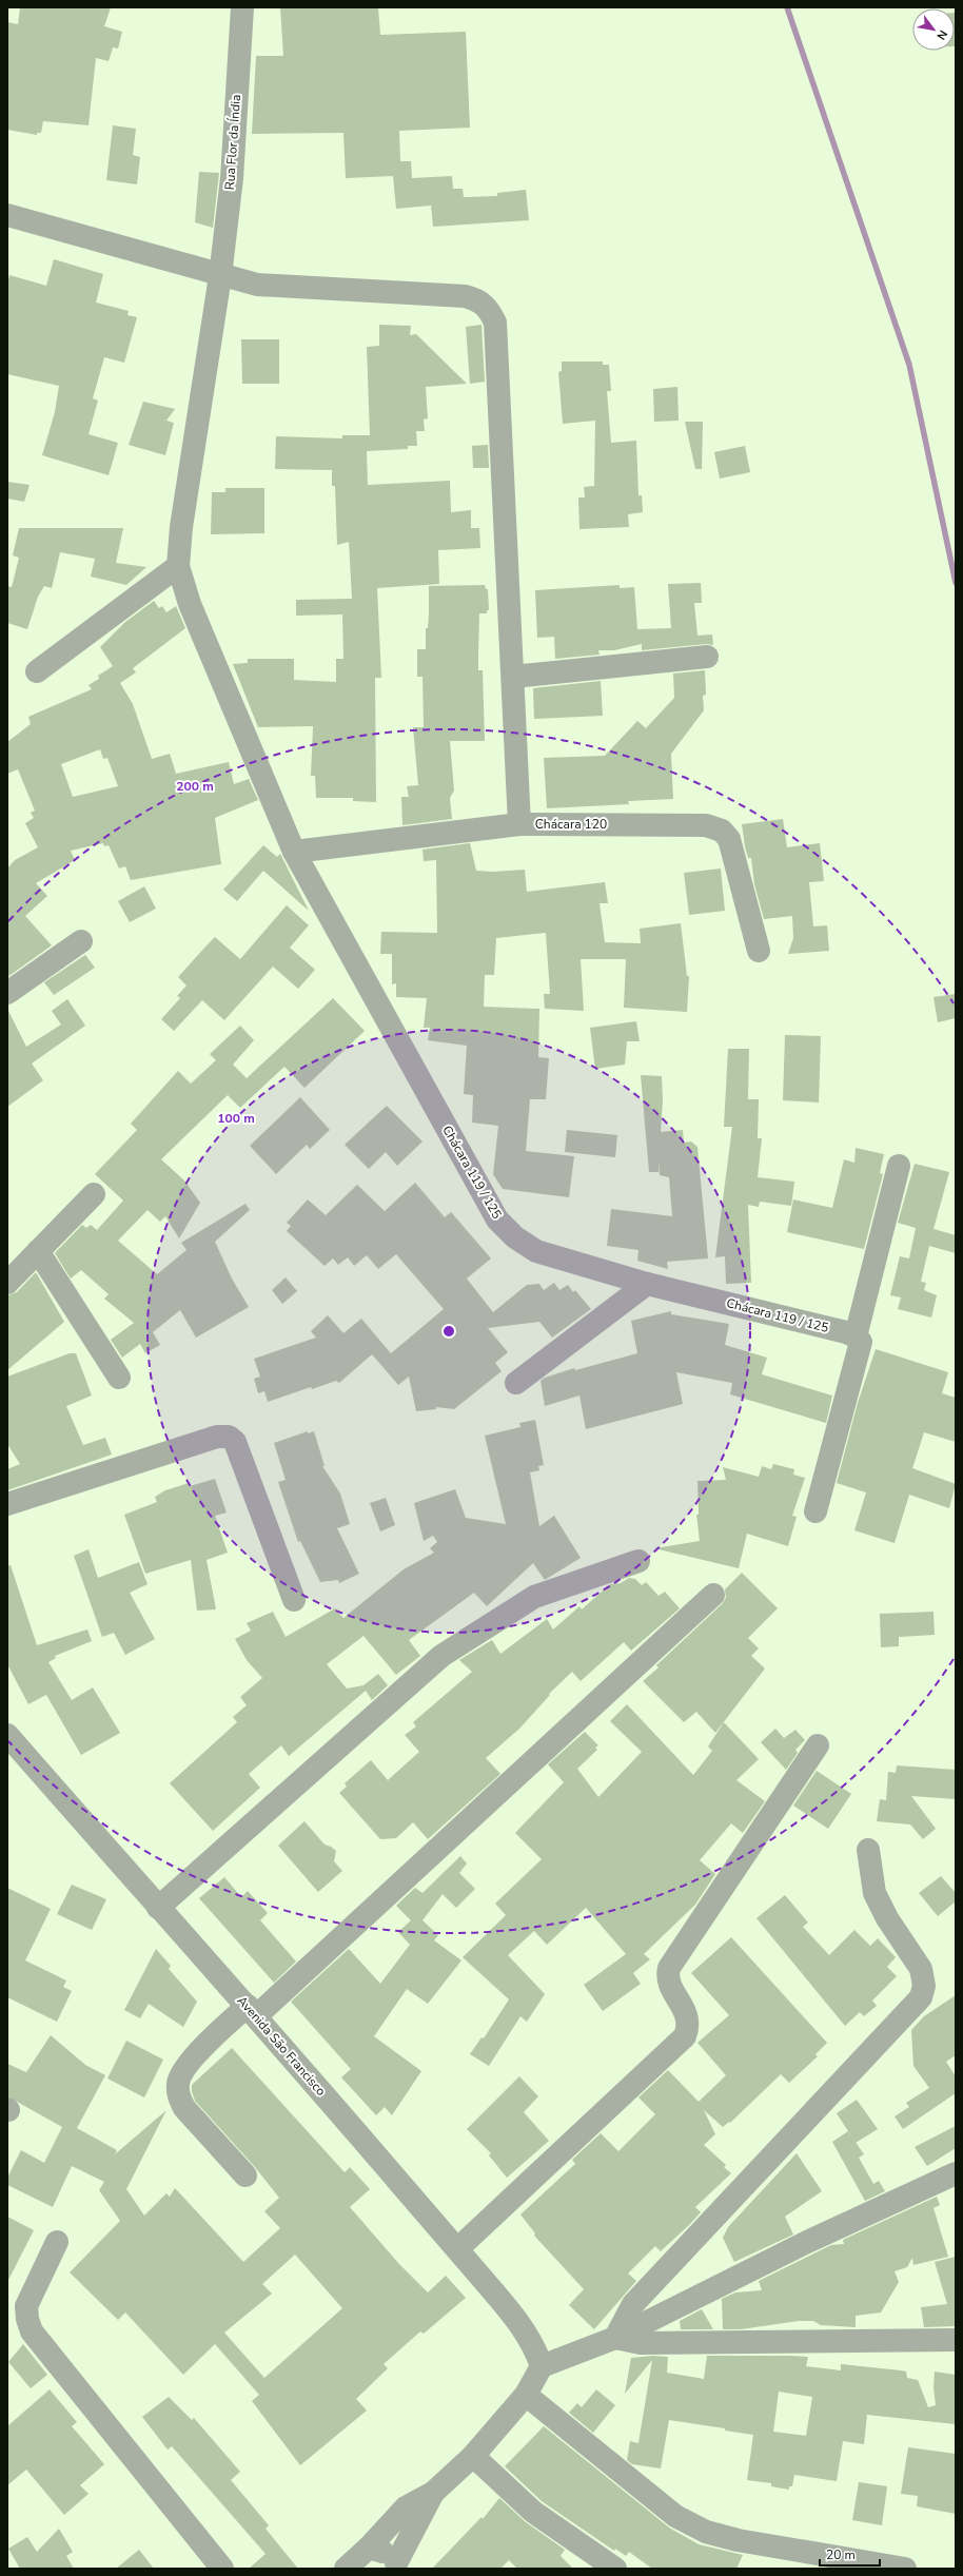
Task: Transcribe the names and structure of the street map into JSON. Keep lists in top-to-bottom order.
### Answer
{
  "streets": {
    "street": [
      "Rua Flor da Índia",
      "Chácara 120",
      "Chácara 119 / 125",
      "Avenida São Francisco"
    ]
  },
  "crossings": [
    ["Rua Flor da Índia", "Chácara 119 / 125"],
    ["Chácara 120", "Chácara 119 / 125"]
  ],
  "scale_bar": "20 m",
  "north": "bottom right",
  "rings": ["200 m", "100 m"]
}
